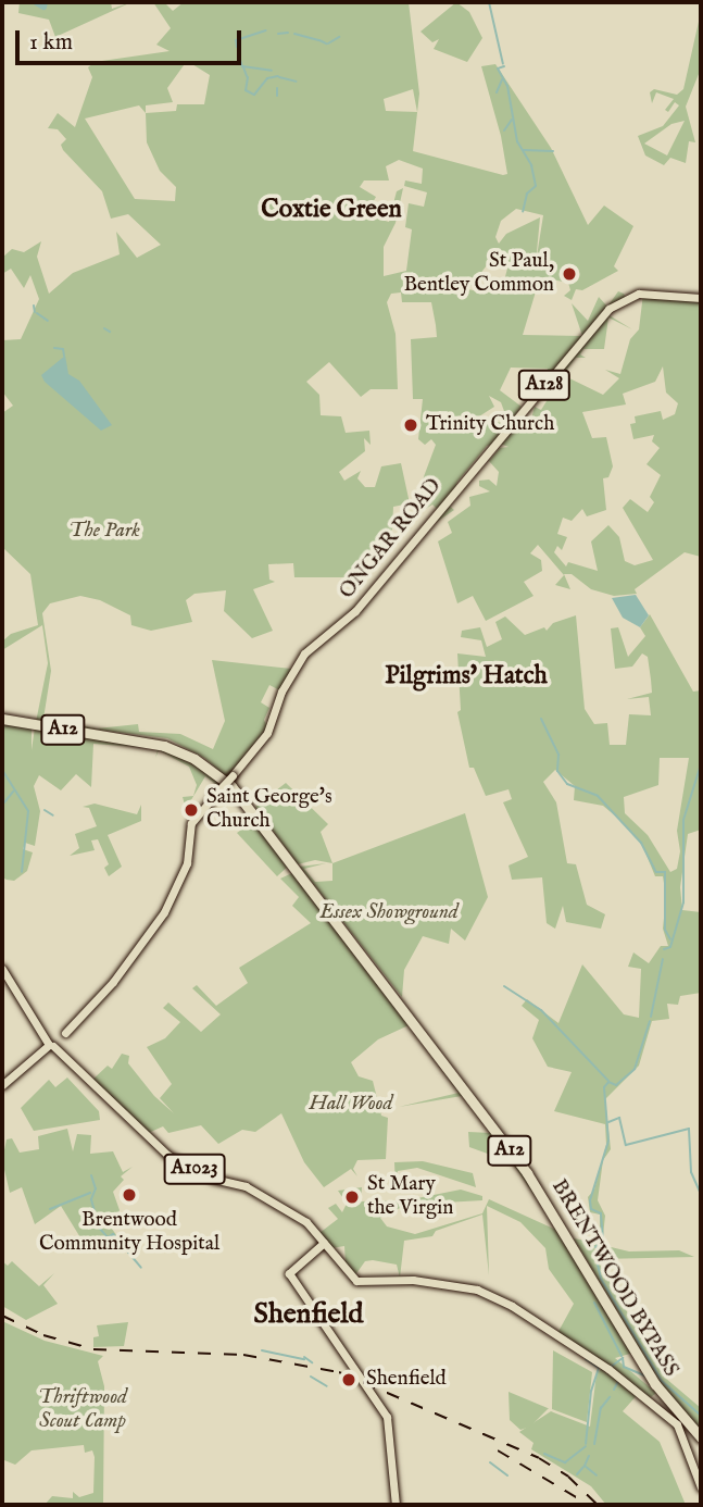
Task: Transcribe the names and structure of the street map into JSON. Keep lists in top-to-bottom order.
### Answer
{
  "streets": {
    "highway": ["A12", "BRENTWOOD BYPASS"],
    "main road": ["A128", "ONGAR ROAD", "A1023"]
  },
  "crossings": [
    ["A128", "ONGAR ROAD"],
    ["A128", "A1023"],
    ["ONGAR ROAD", "A1023"]
  ],
  "districts": ["Coxtie Green", "Pilgrims' Hatch", "Shenfield"],
  "parks": [
    "The Park",
    "Essex Showground",
    "Hall Wood",
    "Thriftwood Scout Camp"
  ],
  "places": [
    "St Paul, Bentley Common",
    "Trinity Church",
    "Saint George's Church",
    "Brentwood Community Hospital",
    "St Mary the Virgin",
    "Shenfield"
  ],
  "scale_bar": "1 km"
}
